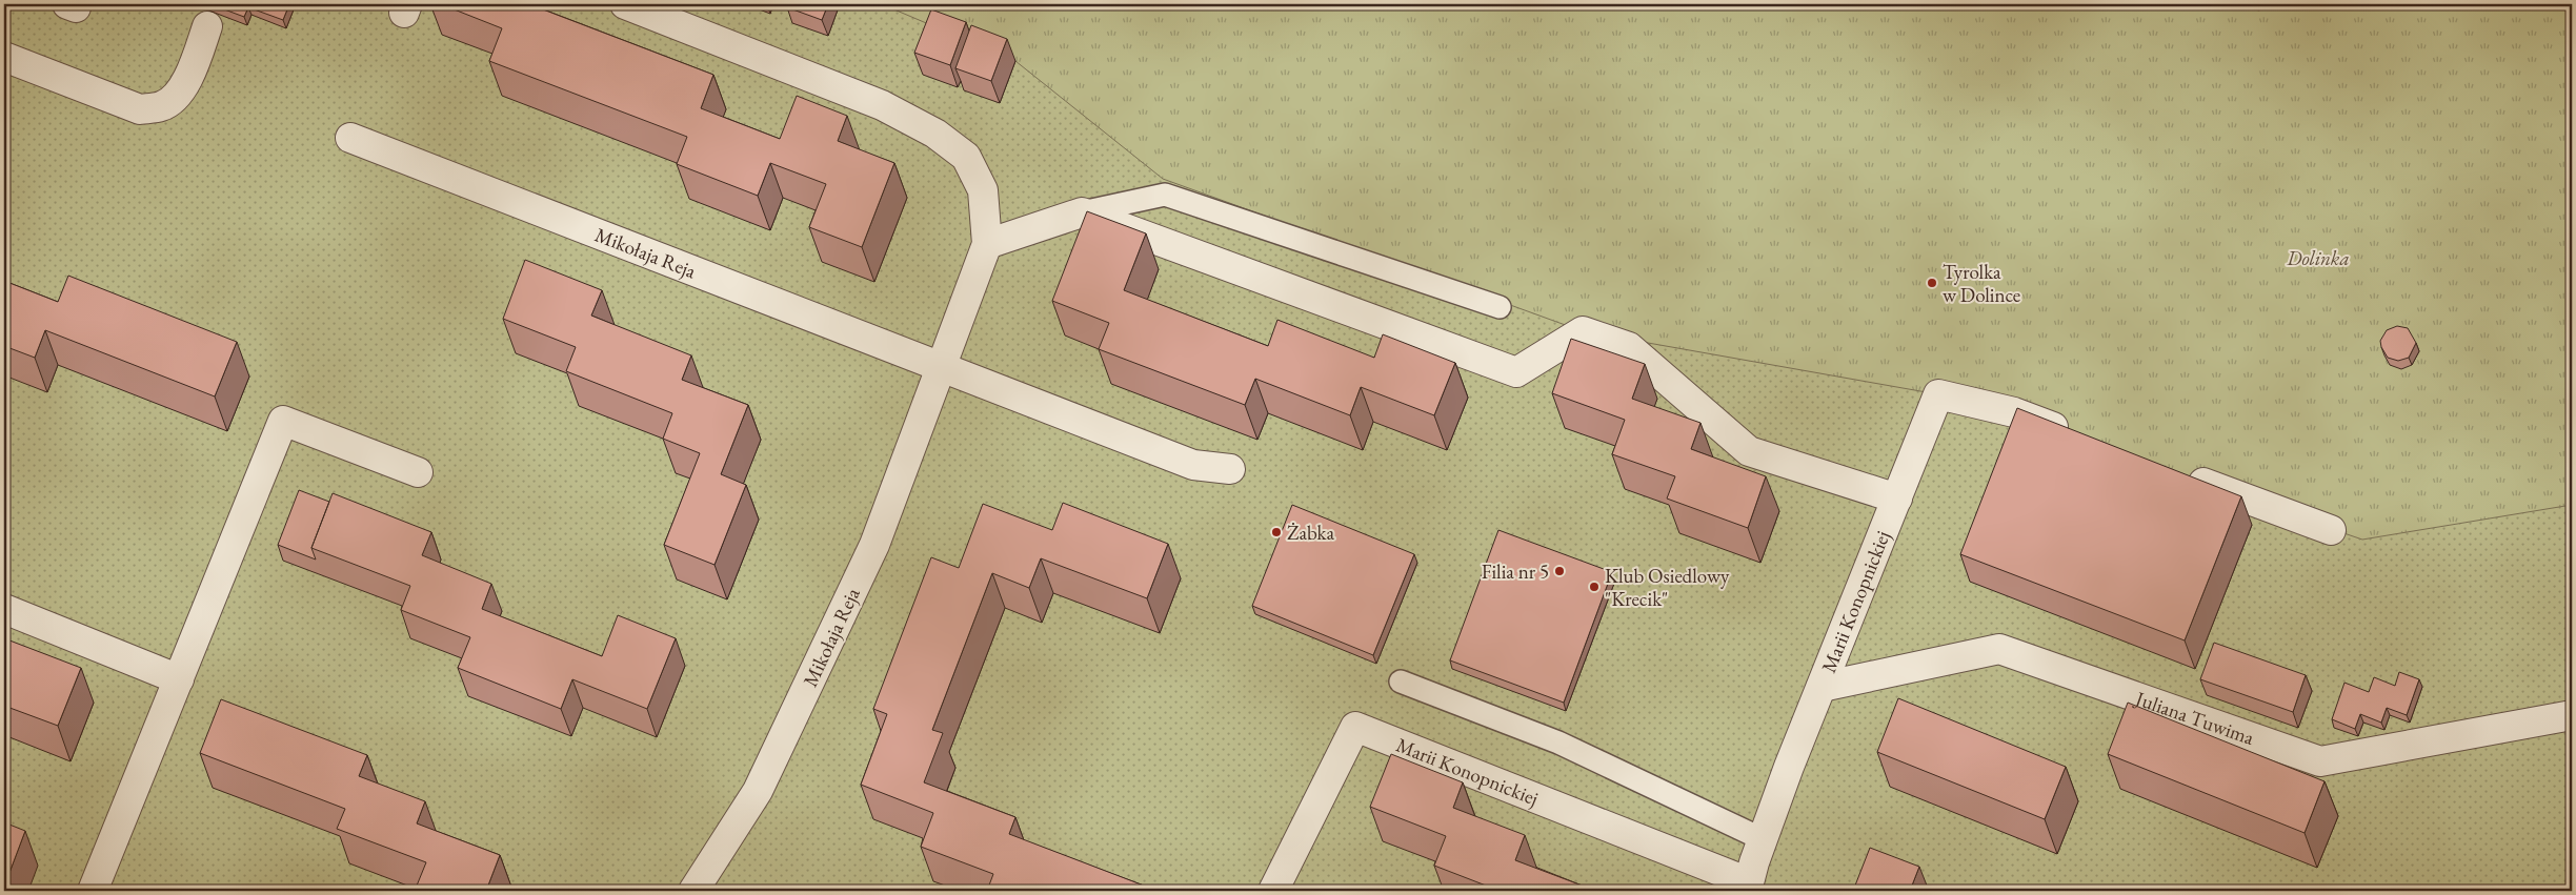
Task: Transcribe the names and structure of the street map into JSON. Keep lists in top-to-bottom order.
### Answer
{
  "streets": {
    "street": ["Mikołaja Reja", "Marii Konopnickiej", "Juliana Tuwima"]
  },
  "crossings": [
    ["Marii Konopnickiej", "Juliana Tuwima"]
  ],
  "parks": ["Dolinka"],
  "places": [
    "Tyrolka w Dolince",
    "Żabka",
    "Filia nr 5",
    "Klub Osiedlowy \"Krecik\""
  ]
}
